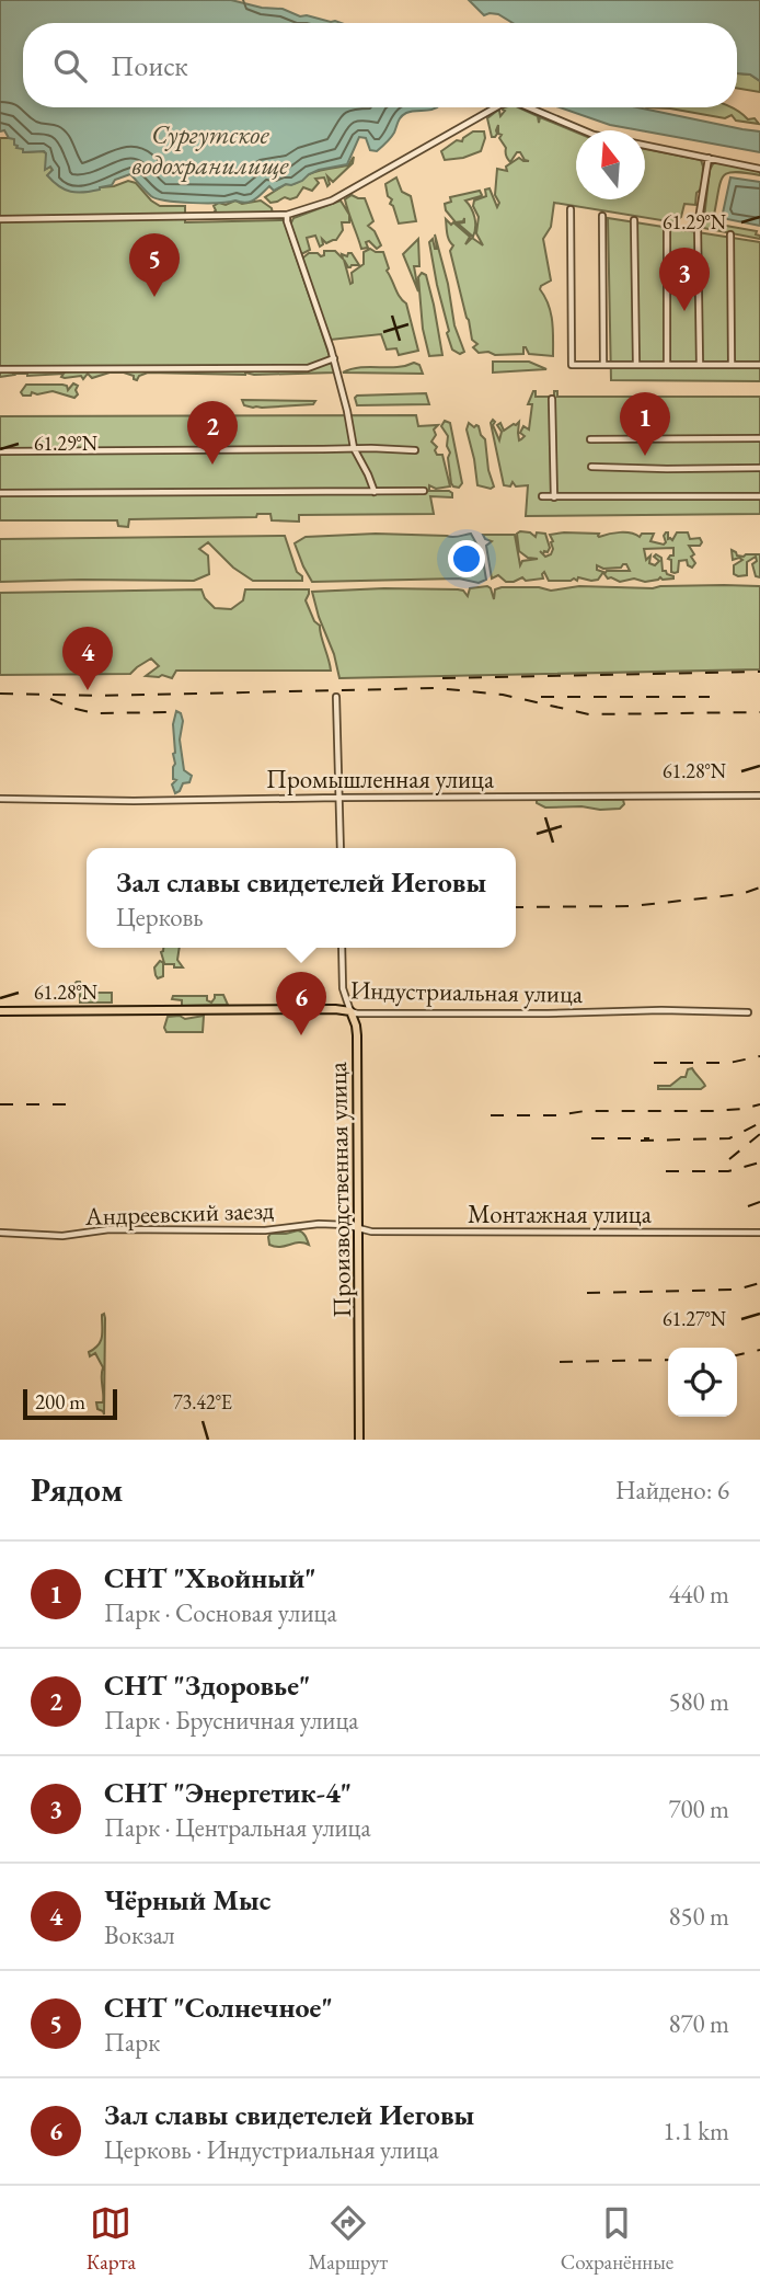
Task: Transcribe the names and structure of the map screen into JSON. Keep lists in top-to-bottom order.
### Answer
{
  "streets": {
    "main road": ["Индустриальная улица", "Производственная улица"],
    "street": ["Промышленная улица", "Андреевский заезд", "Монтажная улица"]
  },
  "crossings": [
    ["Индустриальная улица", "Производственная улица"],
    ["Производственная улица", "Андреевский заезд"],
    ["Производственная улица", "Монтажная улица"],
    ["Андреевский заезд", "Монтажная улица"]
  ],
  "water": ["Сургутское водохранилище"],
  "scale_bar": "200 m",
  "north": "top",
  "page": {
    "search": "Поиск",
    "pins": [
      "5",
      "3",
      "1",
      "2",
      "4",
      "6"
    ],
    "popup": ["Зал славы свидетелей Иеговы", "Церковь"],
    "scale": "200 m",
    "heading": ["Рядом", "Найдено: 6"],
    "list": [
      {
        "mark": "1",
        "name": "СНТ \"Хвойный\"",
        "note": "Парк · Сосновая улица",
        "value": "440 m"
      },
      {
        "mark": "2",
        "name": "СНТ \"Здоровье\"",
        "note": "Парк · Брусничная улица",
        "value": "580 m"
      },
      {
        "mark": "3",
        "name": "СНТ \"Энергетик-4\"",
        "note": "Парк · Центральная улица",
        "value": "700 m"
      },
      {
        "mark": "4",
        "name": "Чёрный Мыс",
        "note": "Вокзал",
        "value": "850 m"
      },
      {
        "mark": "5",
        "name": "СНТ \"Солнечное\"",
        "note": "Парк",
        "value": "870 m"
      },
      {
        "mark": "6",
        "name": "Зал славы свидетелей Иеговы",
        "note": "Церковь · Индустриальная улица",
        "value": "1.1 km"
      }
    ],
    "nav": ["Карта", "Маршрут", "Сохранённые"]
  },
  "coordinates": [
    "61.29°N",
    "61.28°N",
    "61.27°N",
    "73.42°E"
  ]
}
